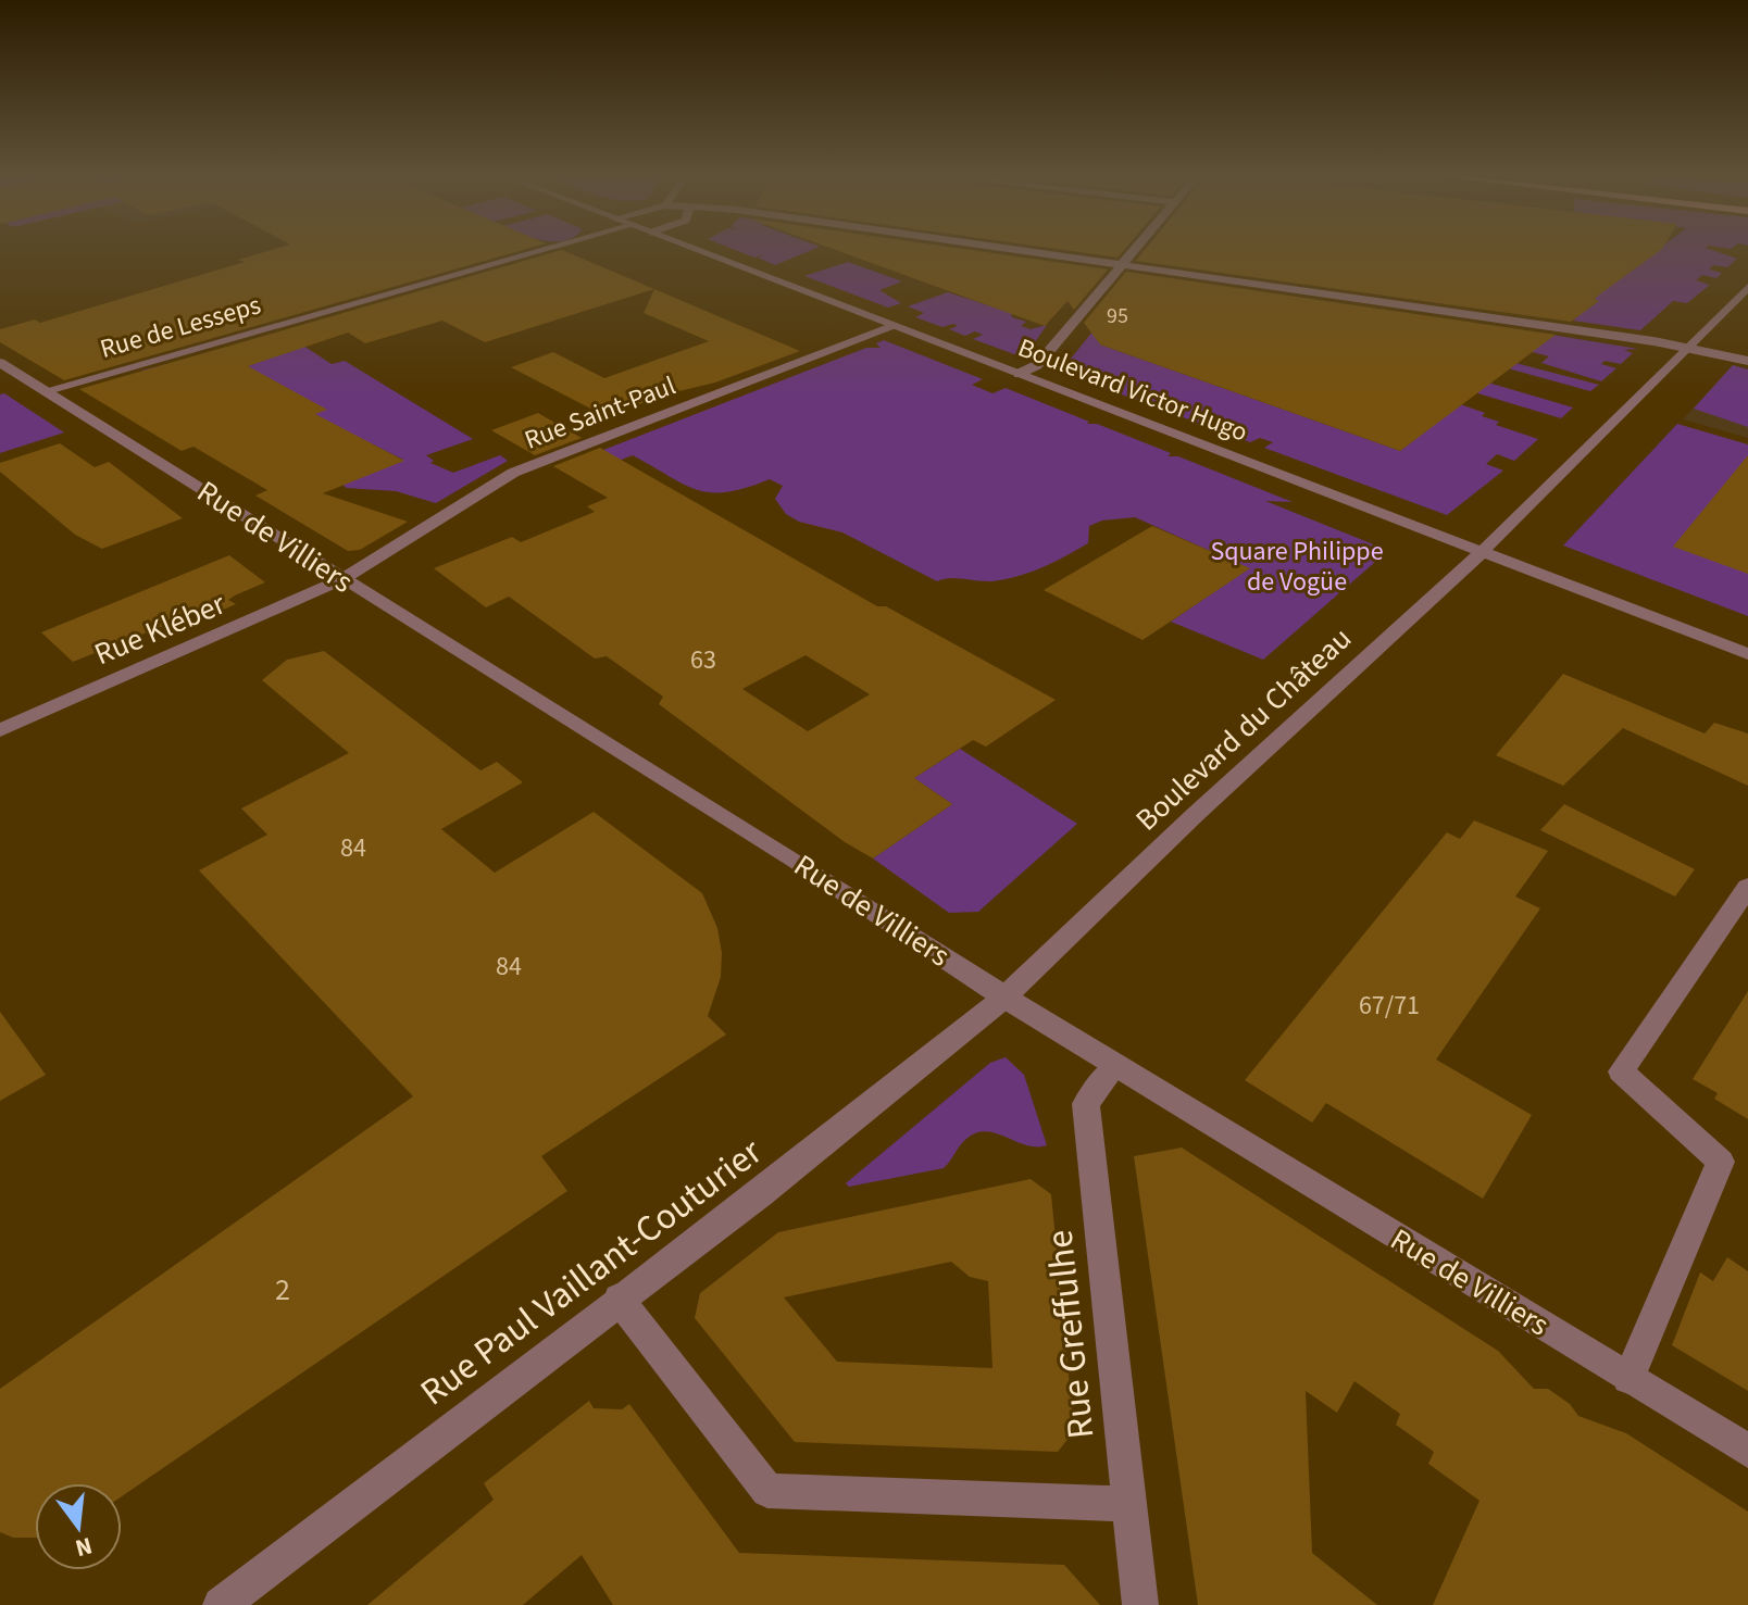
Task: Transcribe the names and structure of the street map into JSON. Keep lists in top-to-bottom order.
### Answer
{
  "streets": {
    "street": [
      "Rue de Lesseps",
      "Boulevard Victor Hugo",
      "Rue Saint-Paul",
      "Rue de Villiers",
      "Rue Kléber",
      "Boulevard du Château",
      "Rue Paul Vaillant-Couturier",
      "Rue Greffulhe"
    ]
  },
  "crossings": [
    ["Rue de Lesseps", "Rue de Villiers"],
    ["Boulevard Victor Hugo", "Rue Saint-Paul"],
    ["Boulevard Victor Hugo", "Boulevard du Château"],
    ["Rue Saint-Paul", "Rue de Villiers"],
    ["Rue Saint-Paul", "Rue Kléber"],
    ["Rue de Villiers", "Rue Kléber"],
    ["Rue de Villiers", "Boulevard du Château"],
    ["Rue de Villiers", "Rue Paul Vaillant-Couturier"],
    ["Rue de Villiers", "Rue Greffulhe"],
    ["Boulevard du Château", "Rue Paul Vaillant-Couturier"]
  ],
  "parks": ["Square Philippe de Vogüe"],
  "house_numbers": [
    "95",
    "63",
    "84",
    "84",
    "67/71",
    "2"
  ],
  "north": "bottom"
}
